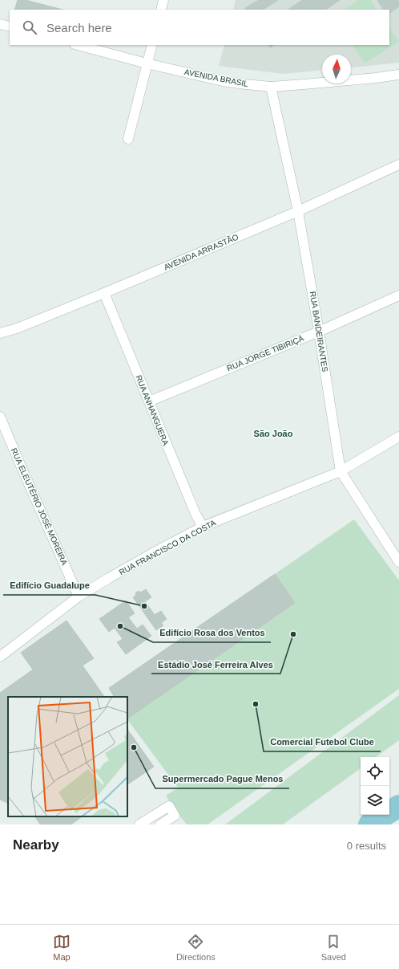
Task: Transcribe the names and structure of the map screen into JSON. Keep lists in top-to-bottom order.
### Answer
{
  "streets": {
    "street": [
      "AVENIDA BRASIL",
      "AVENIDA ARRASTÃO",
      "RUA BANDEIRANTES",
      "RUA JORGE TIBIRIÇÁ",
      "RUA ANHANGUERA",
      "RUA ELEUTÉRIO JOSÉ MOREIRA",
      "RUA FRANCISCO DA COSTA"
    ]
  },
  "crossings": [
    ["AVENIDA BRASIL", "RUA BANDEIRANTES"],
    ["AVENIDA ARRASTÃO", "RUA BANDEIRANTES"],
    ["AVENIDA ARRASTÃO", "RUA ANHANGUERA"],
    ["RUA BANDEIRANTES", "RUA JORGE TIBIRIÇÁ"],
    ["RUA BANDEIRANTES", "RUA FRANCISCO DA COSTA"],
    ["RUA JORGE TIBIRIÇÁ", "RUA ANHANGUERA"],
    ["RUA ANHANGUERA", "RUA FRANCISCO DA COSTA"],
    ["RUA ELEUTÉRIO JOSÉ MOREIRA", "RUA FRANCISCO DA COSTA"]
  ],
  "districts": ["São João"],
  "places": [
    "Edifício Guadalupe",
    "Edifício Rosa dos Ventos",
    "Estádio José Ferreira Alves",
    "Comercial Futebol Clube",
    "Supermercado Pague Menos"
  ],
  "north": "top",
  "page": {
    "search": "Search here",
    "heading": ["Nearby", "0 results"],
    "nav": ["Map", "Directions", "Saved"]
  }
}
